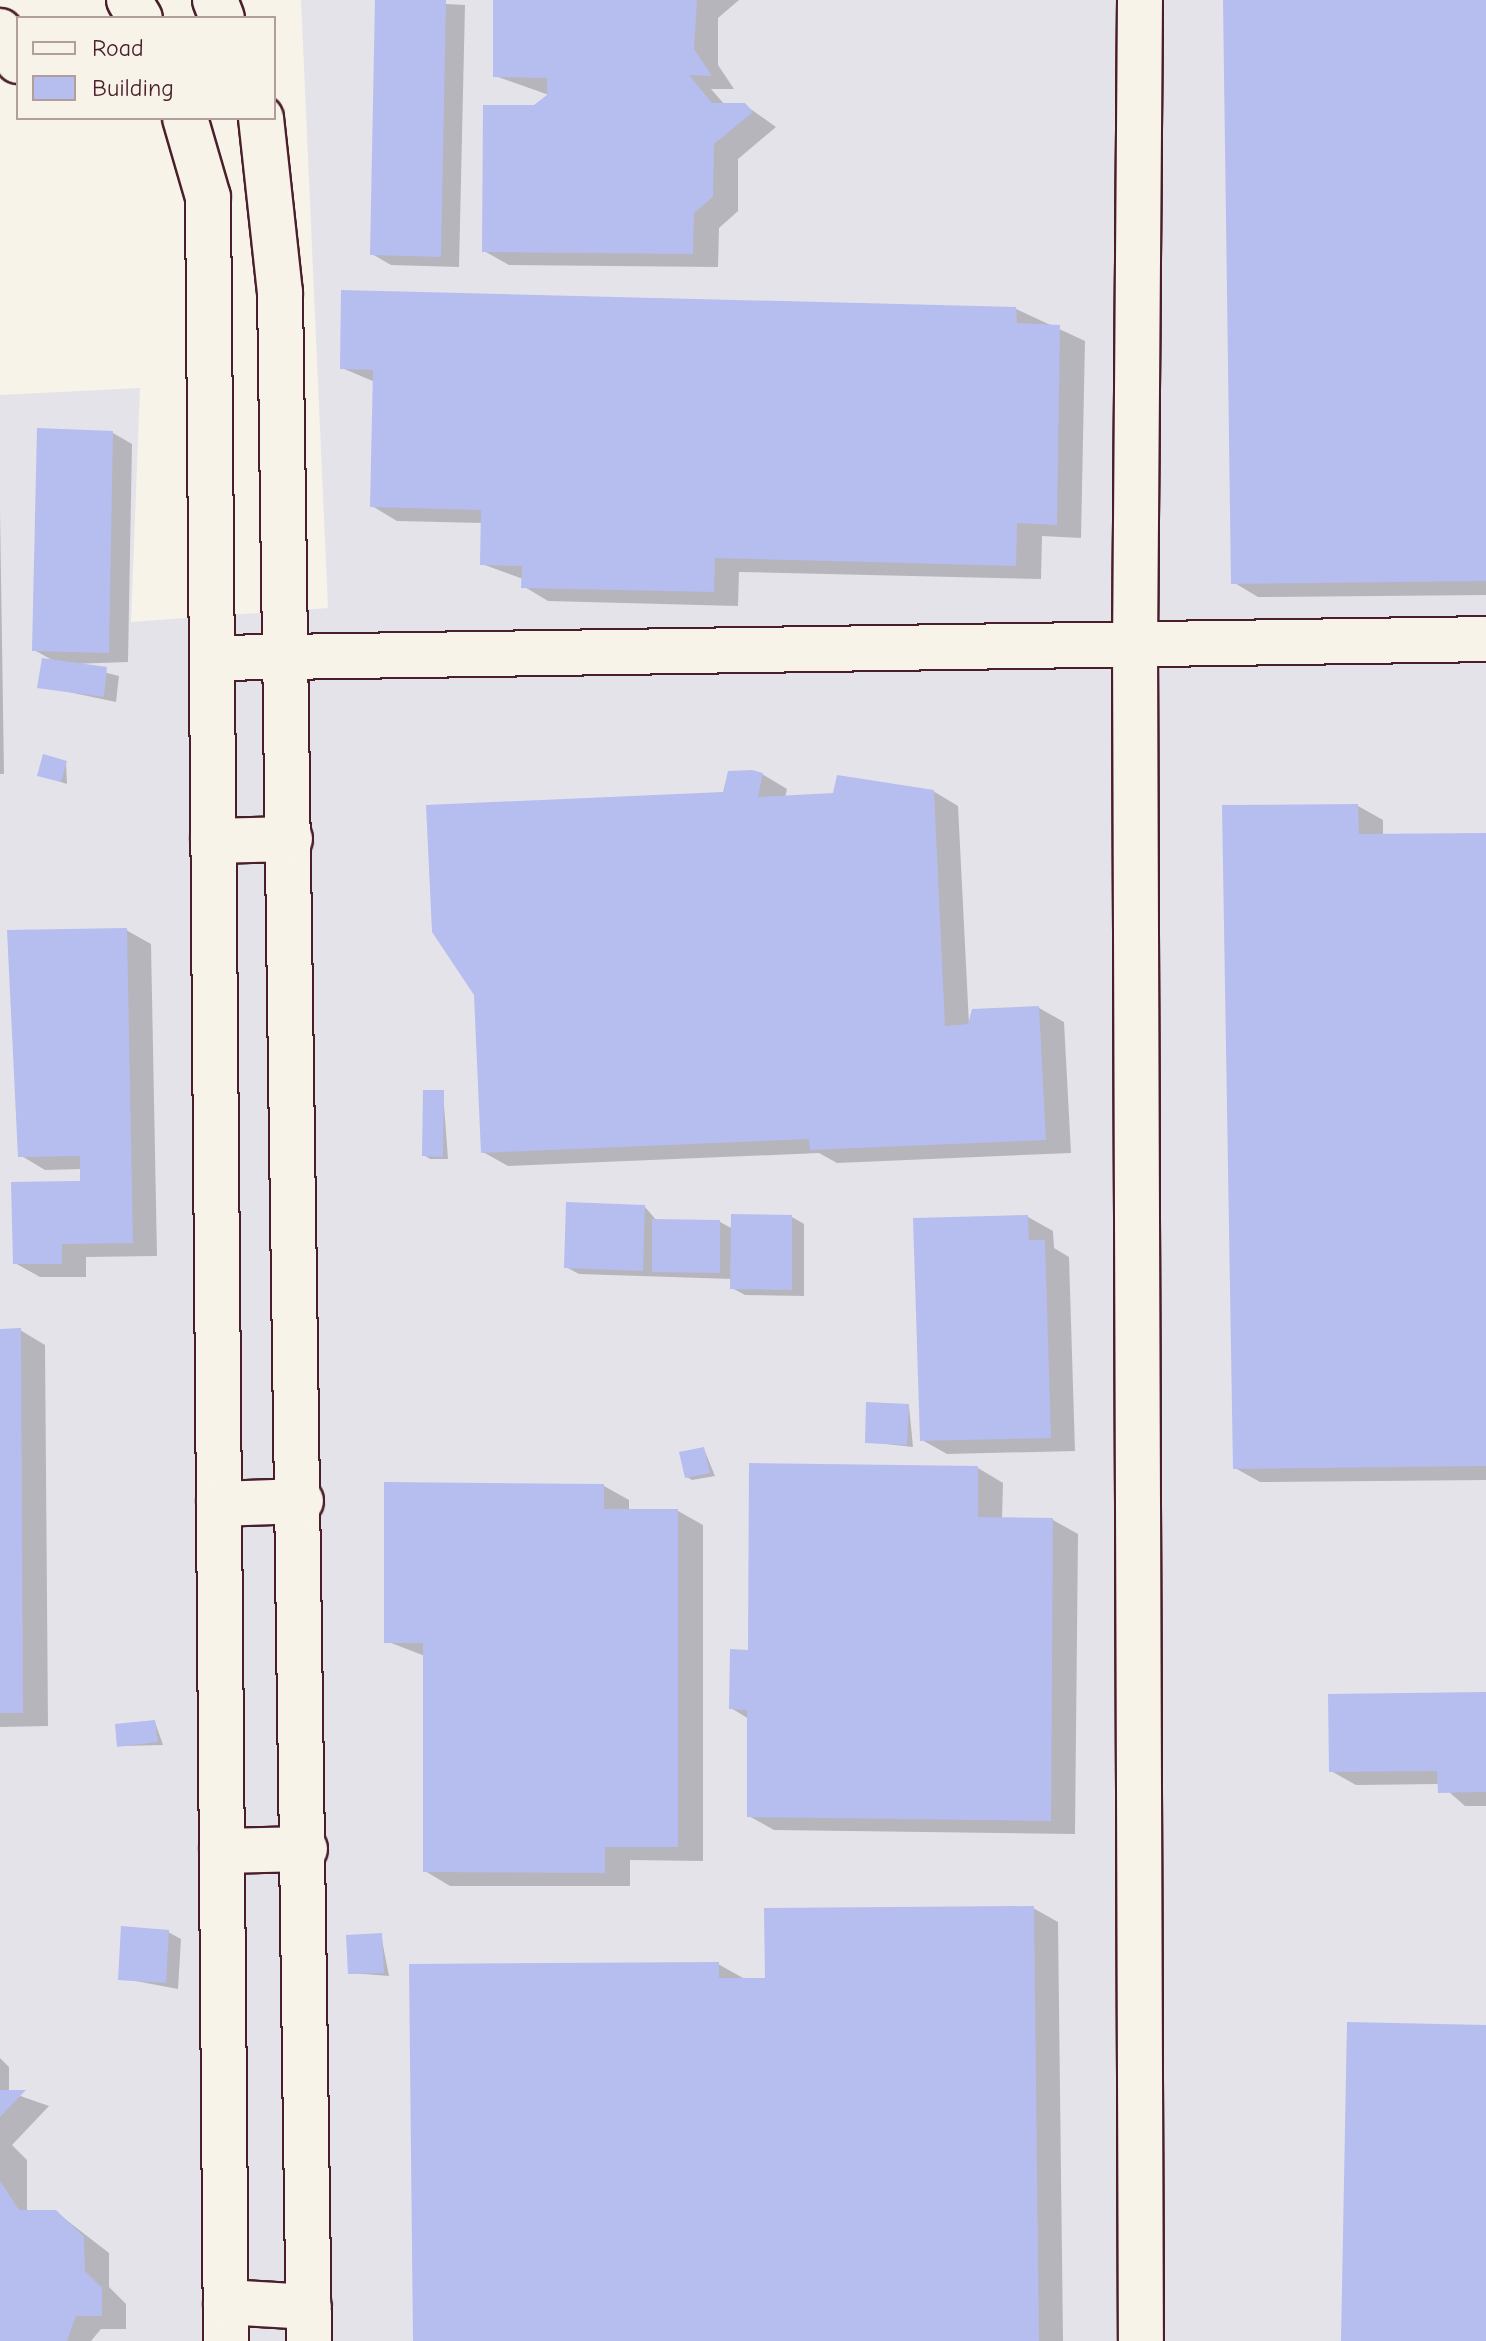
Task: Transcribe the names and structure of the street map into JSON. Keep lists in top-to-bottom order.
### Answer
{
  "legend": ["Road", "Building"]
}
